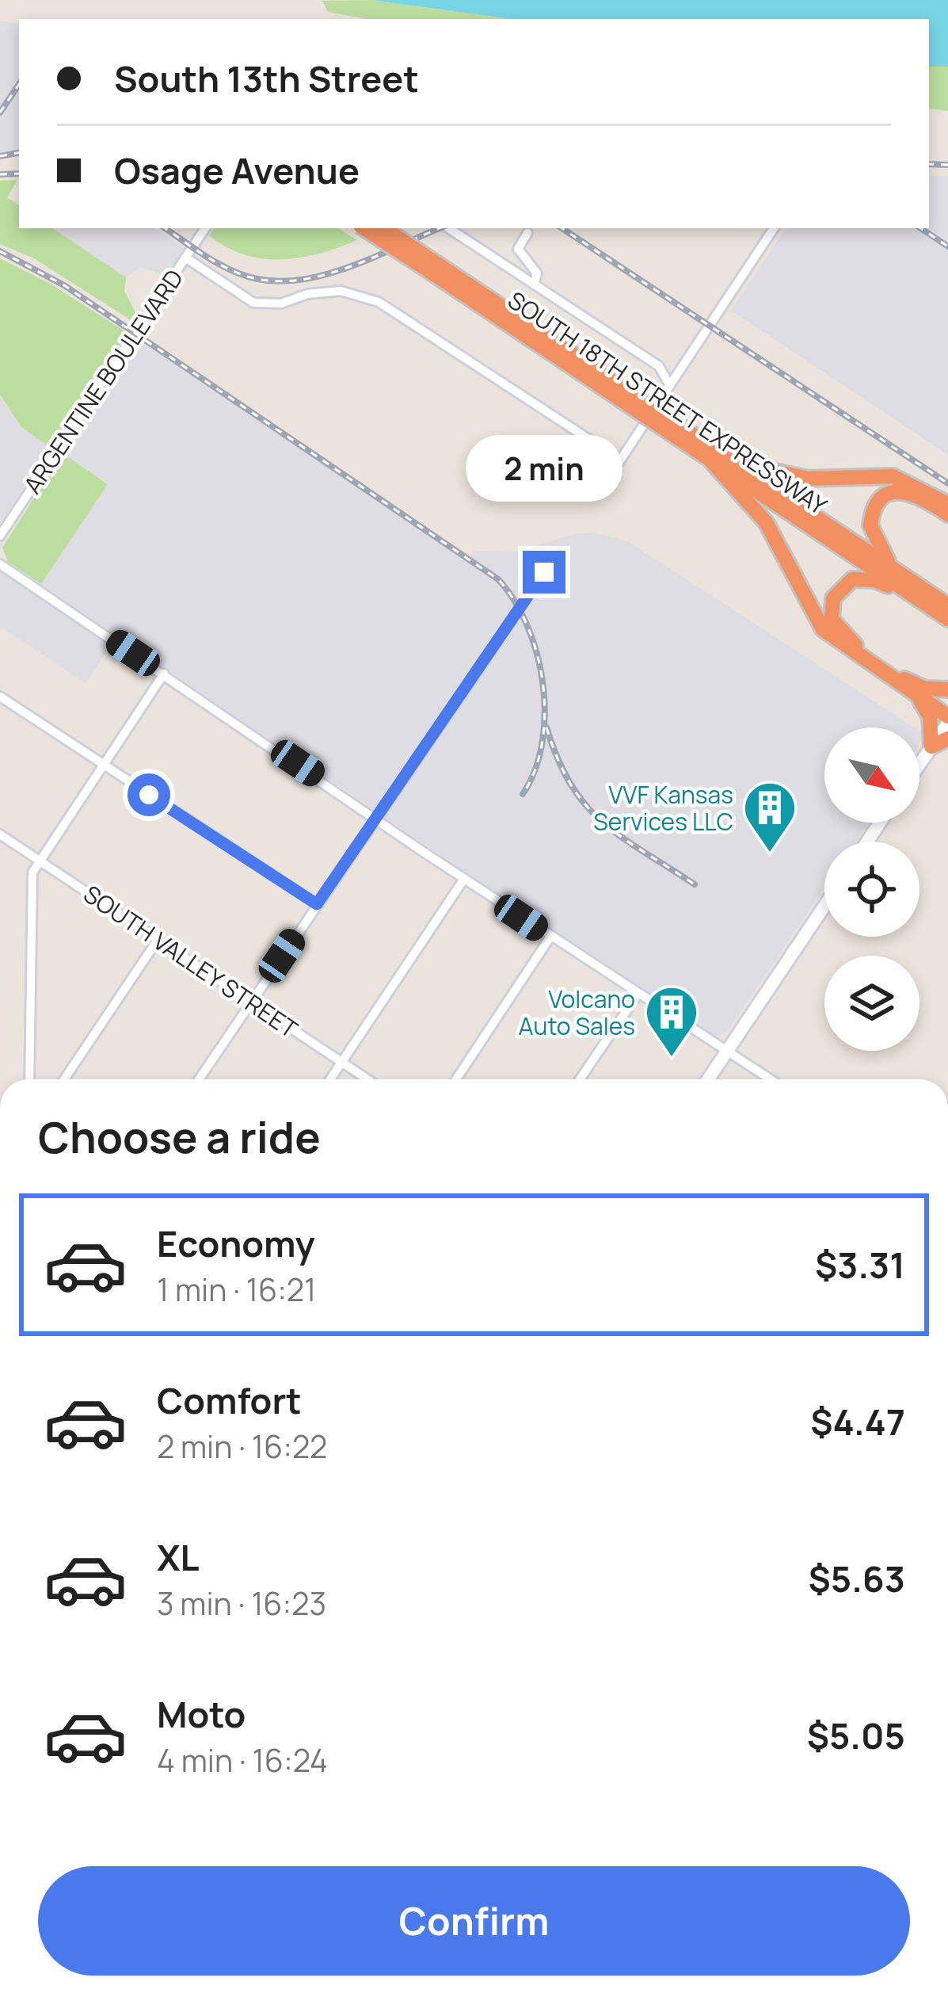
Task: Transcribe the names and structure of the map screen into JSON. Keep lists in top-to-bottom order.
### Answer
{
  "streets": {
    "highway": ["SOUTH 18TH STREET EXPRESSWAY"],
    "street": ["ARGENTINE BOULEVARD", "SOUTH VALLEY STREET"]
  },
  "places": {
    "building": ["VVF Kansas Services LLC", "Volcano Auto Sales"]
  },
  "north": "bottom right",
  "page": {
    "banner": ["South 13th Street", "Osage Avenue"],
    "bubble": "2 min",
    "heading": "Choose a ride",
    "list": [
      {
        "name": "Economy",
        "note": "1 min · 16:21",
        "value": "$3.31"
      },
      {
        "name": "Comfort",
        "note": "2 min · 16:22",
        "value": "$4.47"
      },
      {
        "name": "XL",
        "note": "3 min · 16:23",
        "value": "$5.63"
      },
      {
        "name": "Moto",
        "note": "4 min · 16:24",
        "value": "$5.05"
      }
    ],
    "buttons": "Confirm"
  }
}
